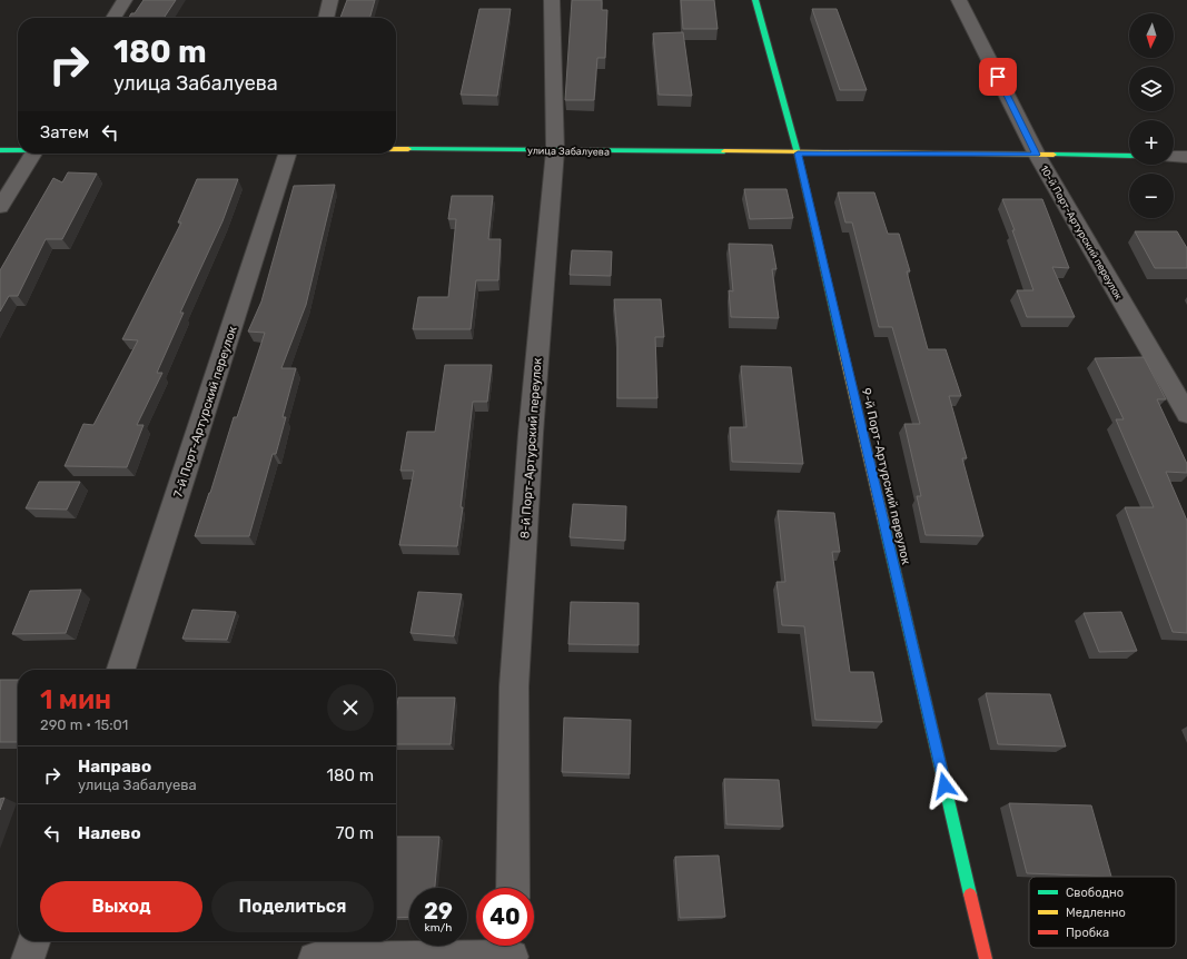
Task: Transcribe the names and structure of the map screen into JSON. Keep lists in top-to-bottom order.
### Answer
{
  "streets": {
    "street": [
      "улица Забалуева",
      "10-й Порт-Артурский переулок",
      "7-й Порт-Артурский переулок",
      "8-й Порт-Артурский переулок",
      "9-й Порт-Артурский переулок"
    ]
  },
  "crossings": [
    ["улица Забалуева", "10-й Порт-Артурский переулок"],
    ["улица Забалуева", "8-й Порт-Артурский переулок"],
    ["улица Забалуева", "9-й Порт-Артурский переулок"]
  ],
  "legend": ["Свободно", "Медленно", "Пробка"],
  "north": "bottom",
  "page": {
    "map_buttons": ["+", "−"],
    "turn": ["180 m", "улица Забалуева"],
    "then": "Затем",
    "heading": ["1 мин", "290 m · 15:01"],
    "list": [
      {
        "name": "Направо",
        "note": "улица Забалуева",
        "value": "180 m"
      },
      {
        "name": "Налево",
        "value": "70 m"
      }
    ],
    "buttons": ["Выход", "Поделиться"],
    "speed": "29 km/h",
    "limit": "40"
  }
}
